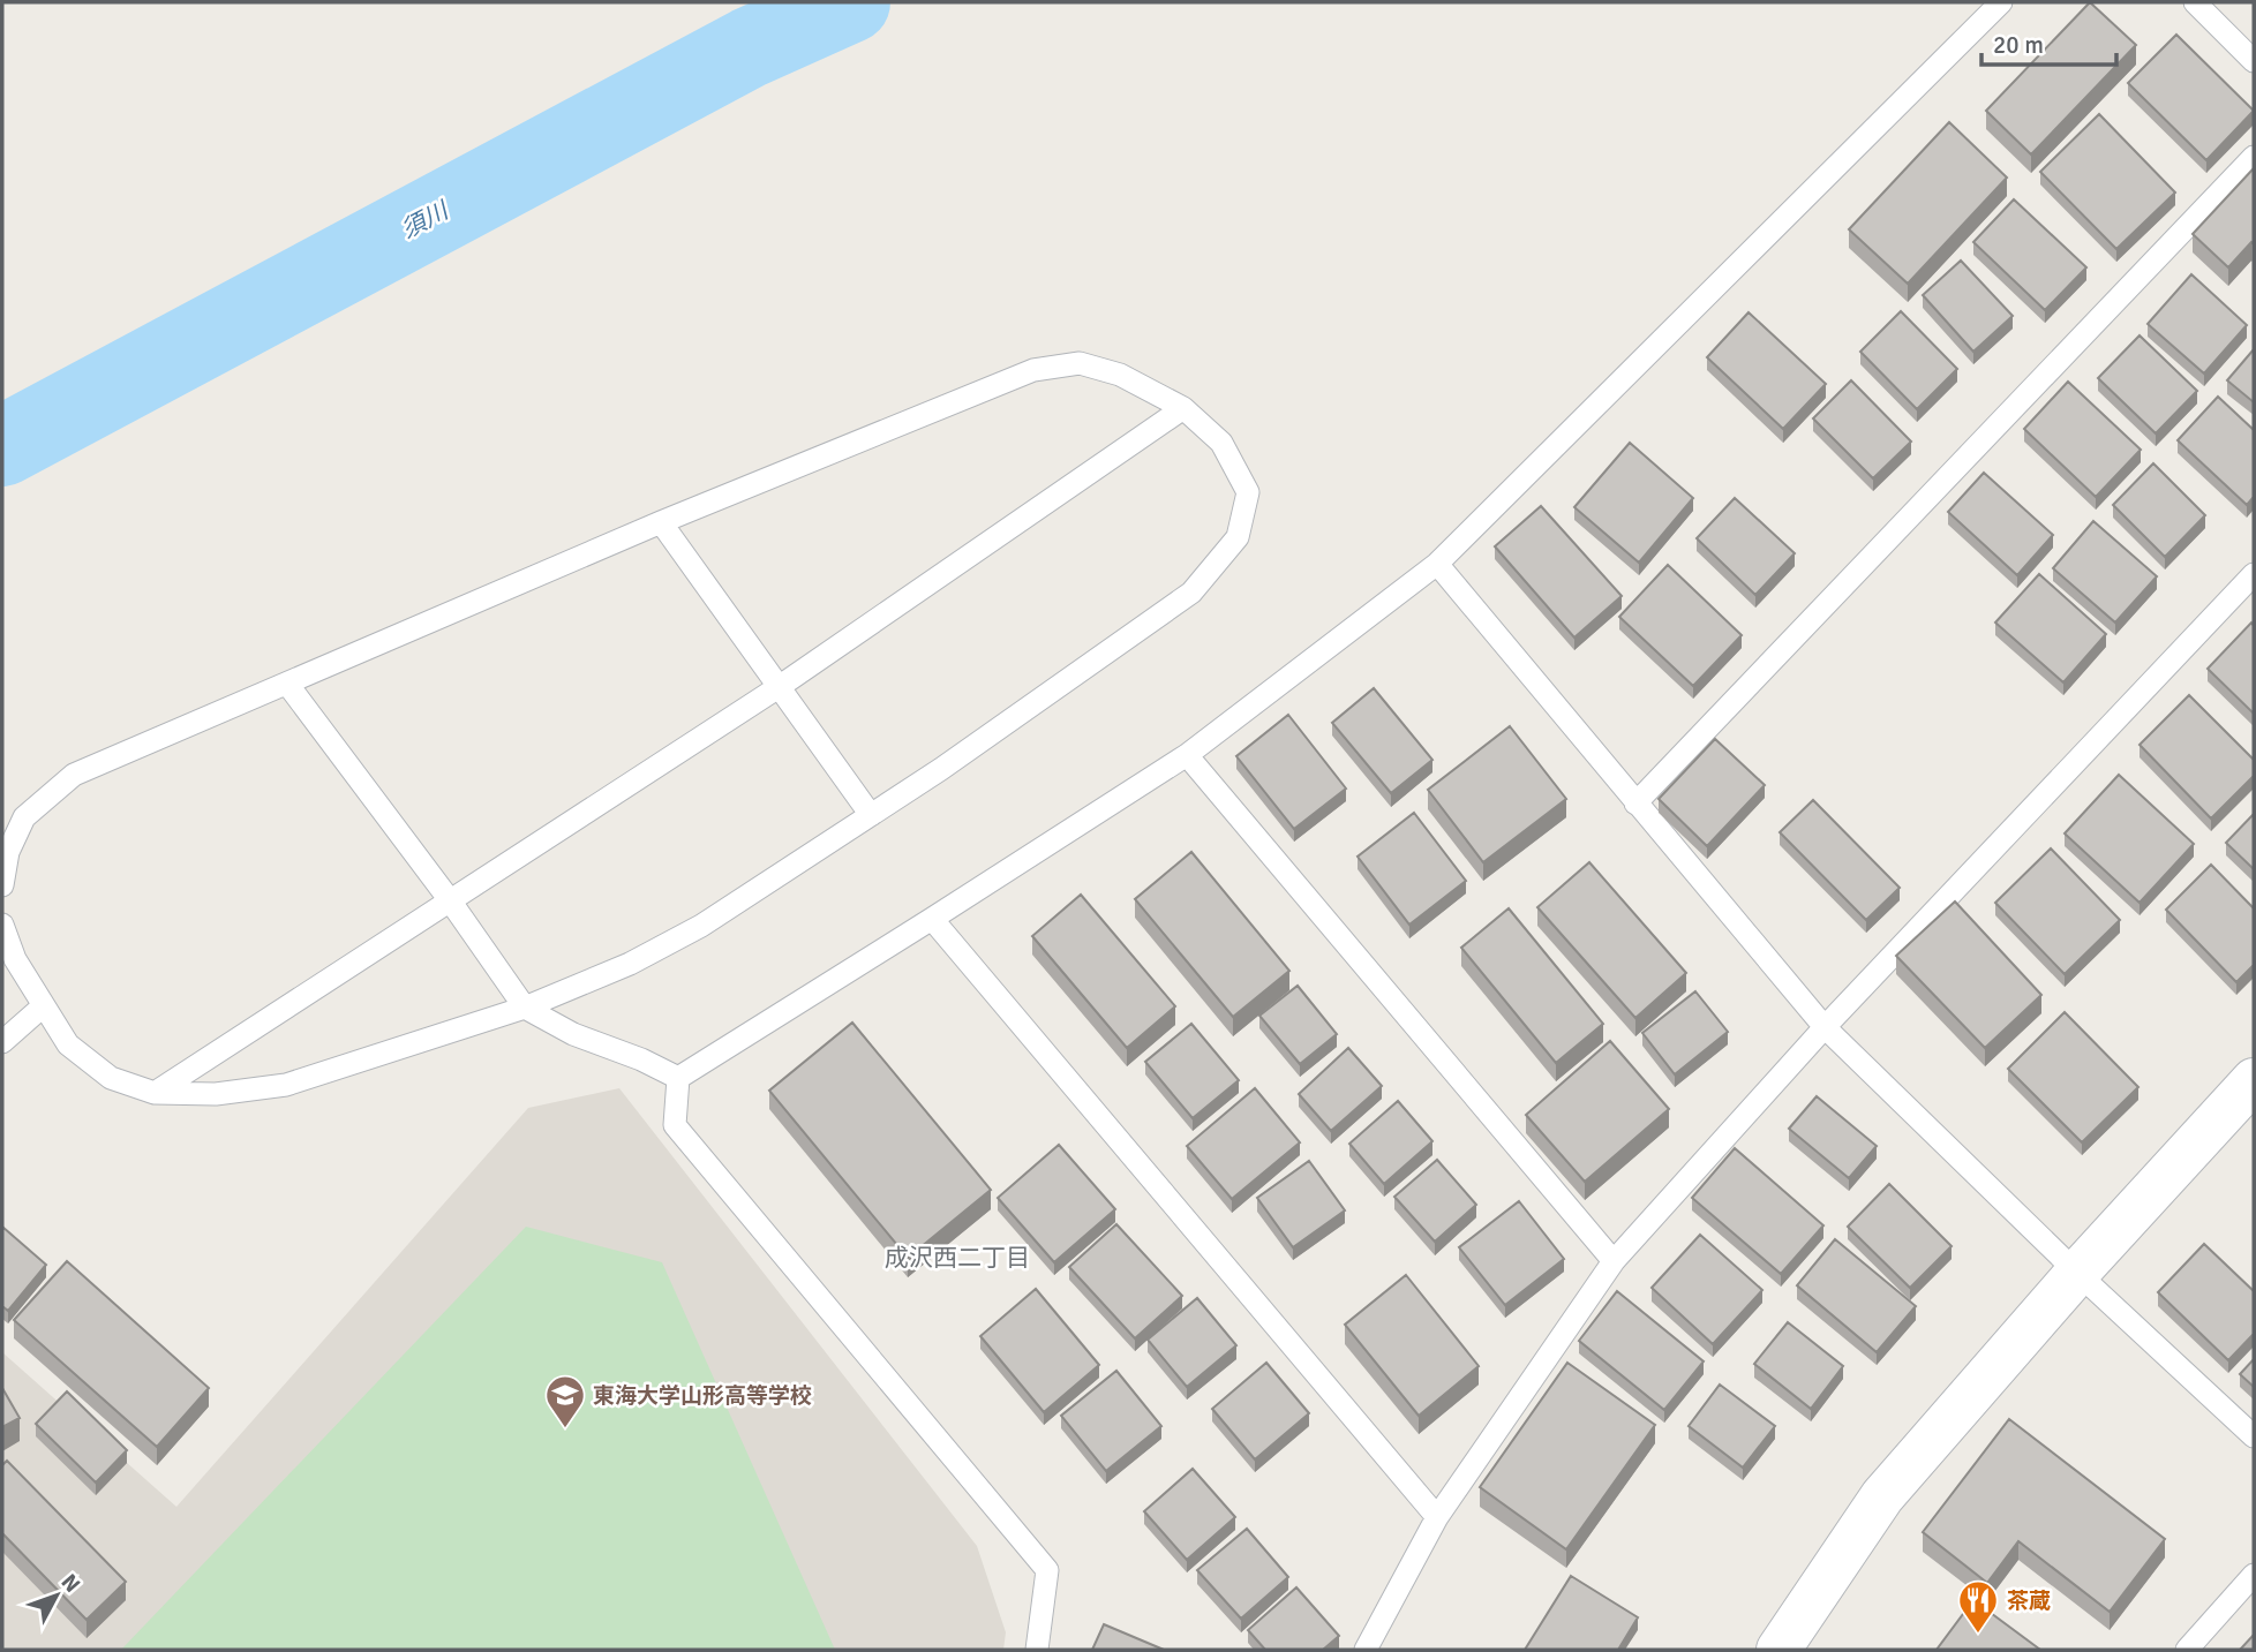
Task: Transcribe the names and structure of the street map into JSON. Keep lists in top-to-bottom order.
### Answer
{
  "districts": ["成沢西二丁目"],
  "water": ["須川"],
  "places": {
    "school or university": ["東海大学山形高等学校"],
    "restaurant": ["茶蔵"]
  },
  "scale_bar": "20 m",
  "north": "top right"
}
